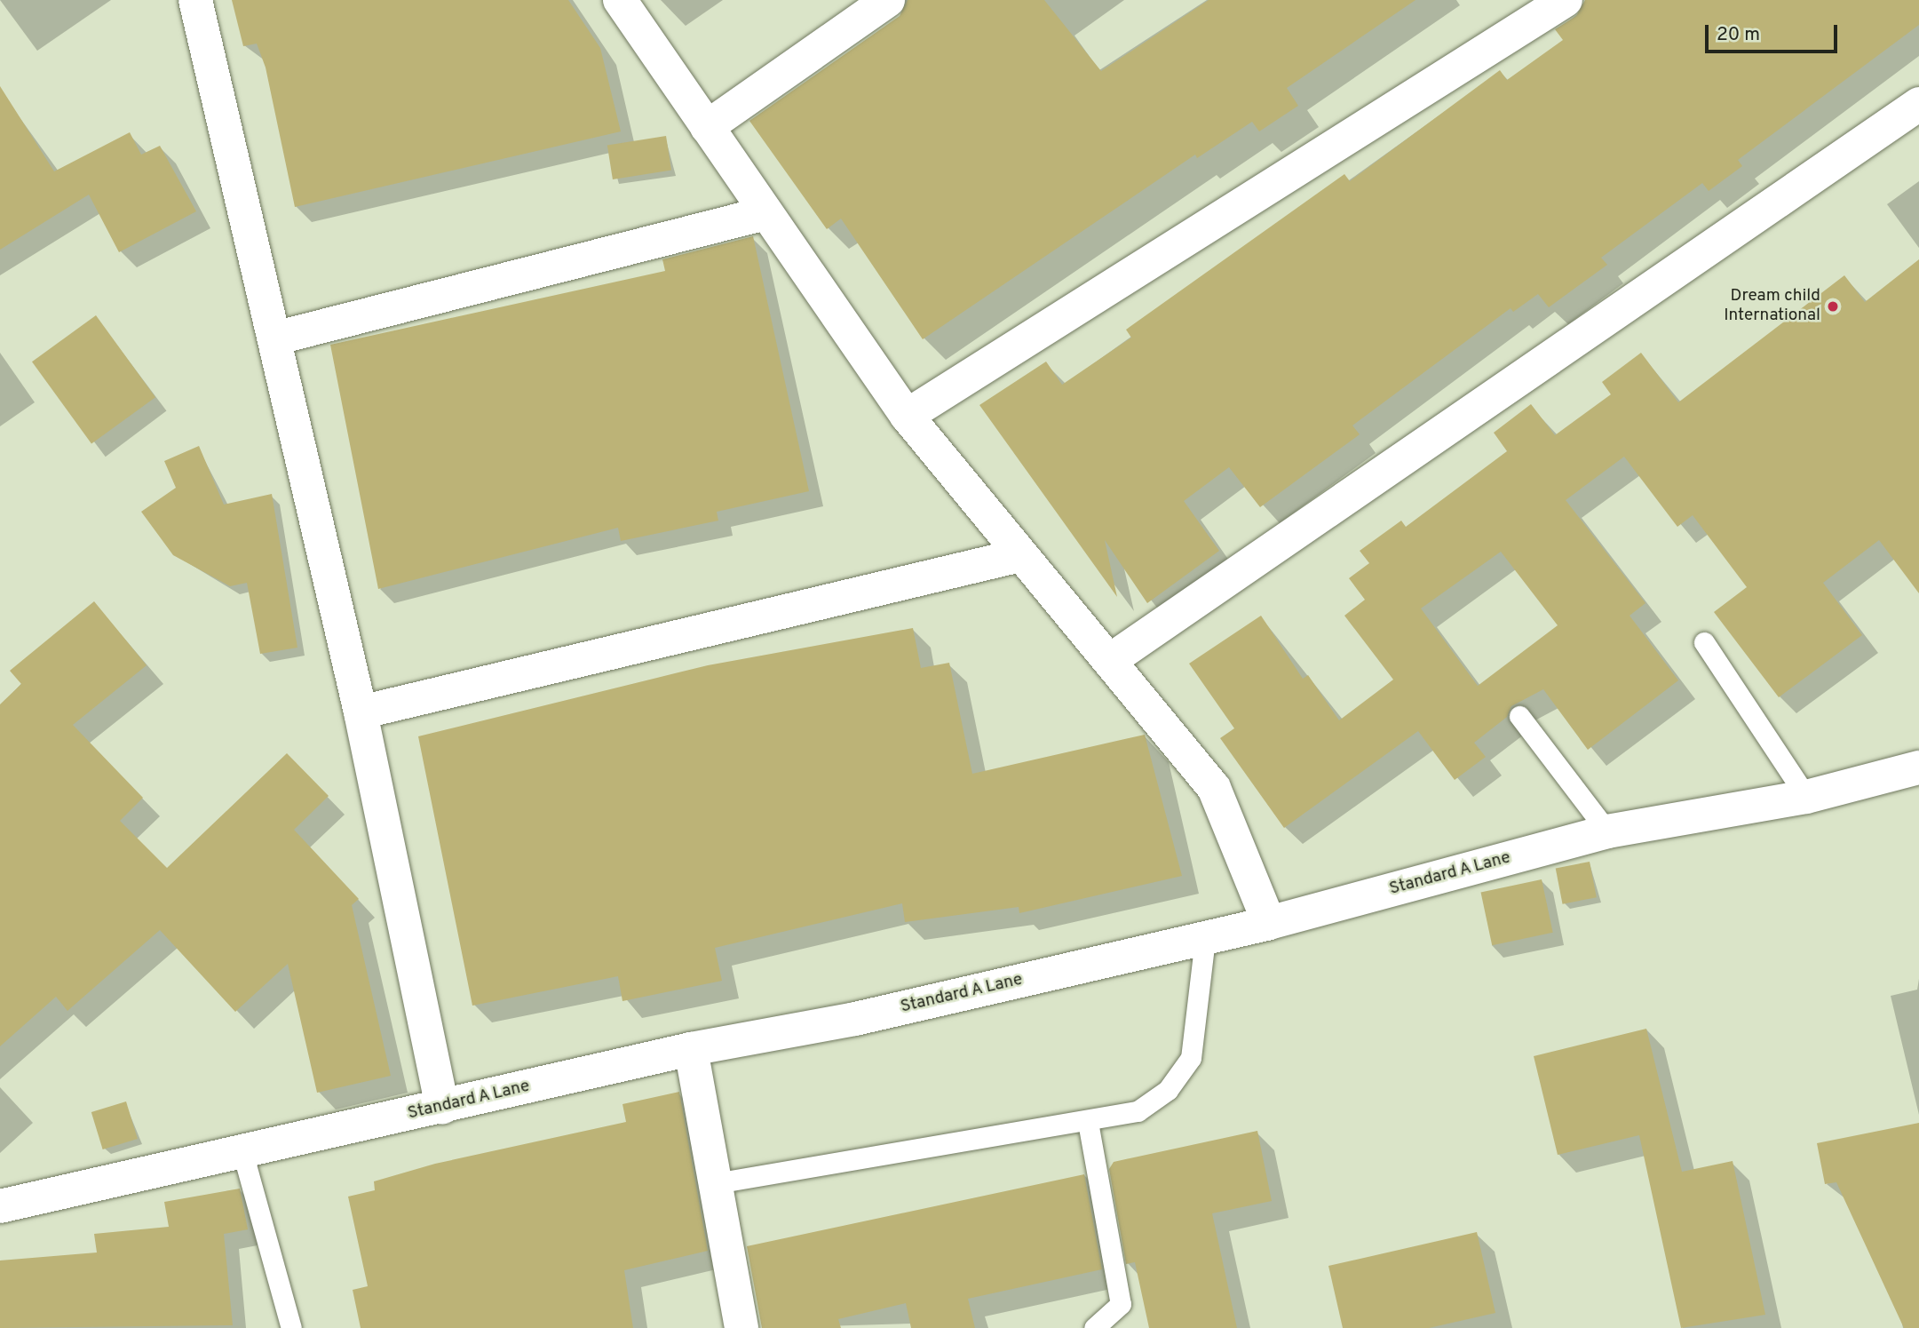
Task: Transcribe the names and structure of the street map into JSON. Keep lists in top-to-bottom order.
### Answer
{
  "streets": {
    "street": ["Standard A Lane"]
  },
  "places": ["Dream child International"],
  "scale_bar": "20 m"
}
